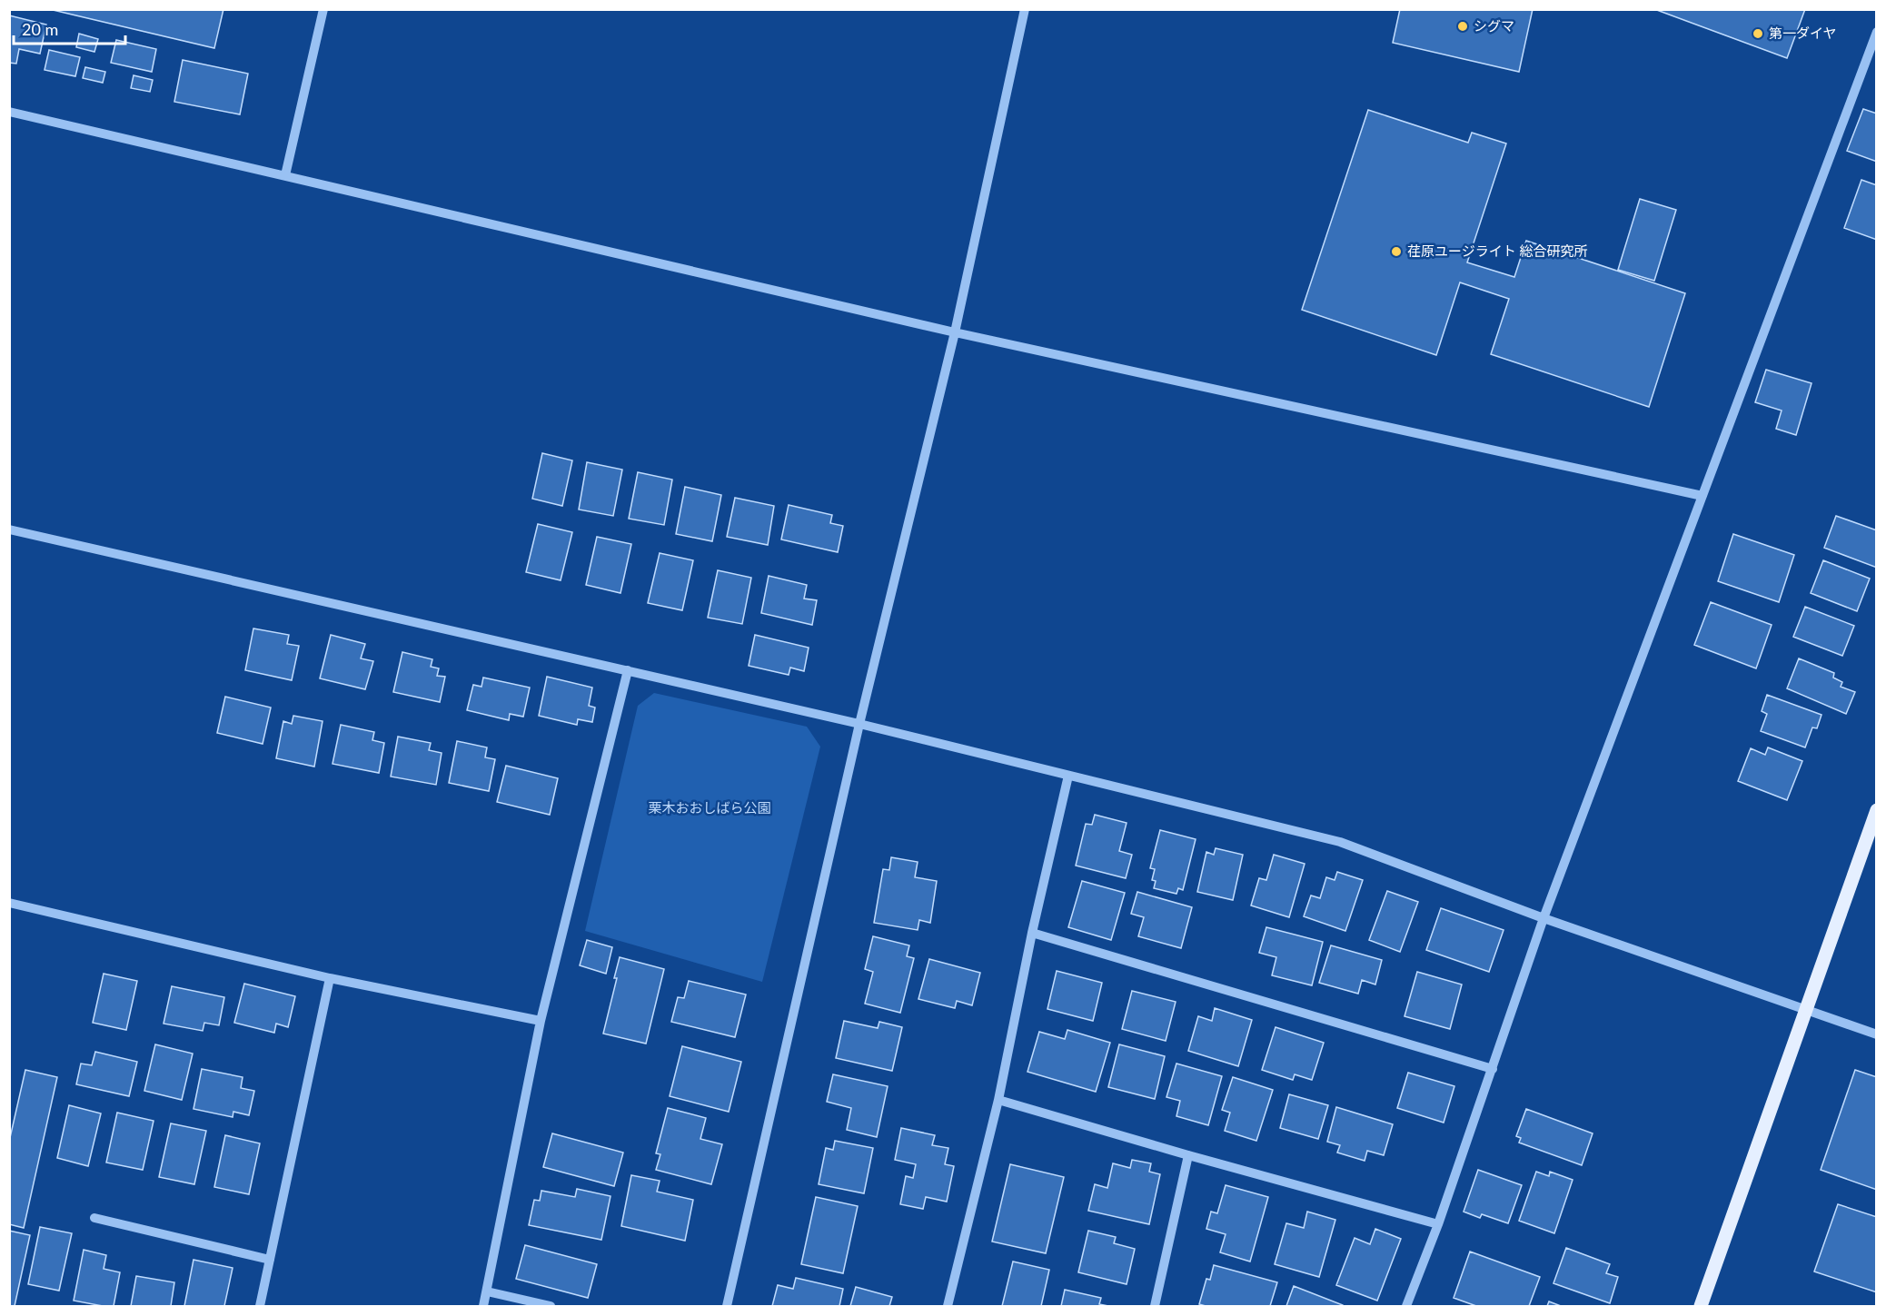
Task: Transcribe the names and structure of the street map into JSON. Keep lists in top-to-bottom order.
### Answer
{
  "parks": ["栗木おおしばら公園"],
  "places": ["シグマ", "第一ダイヤ", "荏原ユージライト 総合研究所"],
  "scale_bar": "20 m"
}
